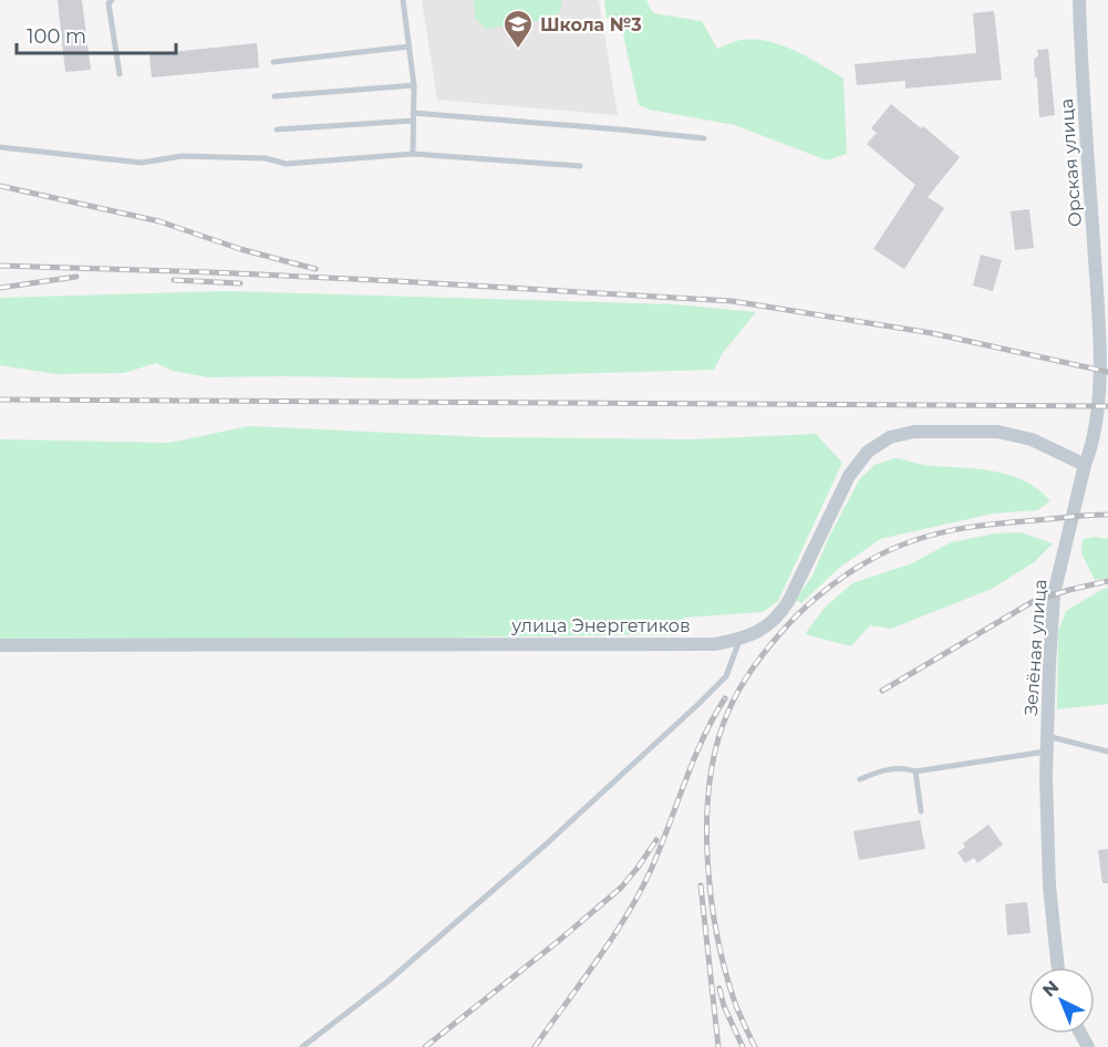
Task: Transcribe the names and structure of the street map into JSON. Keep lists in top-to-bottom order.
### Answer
{
  "streets": {
    "street": ["Орская улица", "улица Энергетиков", "Зелёная улица"]
  },
  "crossings": [
    ["Орская улица", "Зелёная улица"],
    ["улица Энергетиков", "Зелёная улица"]
  ],
  "places": {
    "school or university": ["Школа №3"]
  },
  "scale_bar": "100 m",
  "north": "top left"
}
